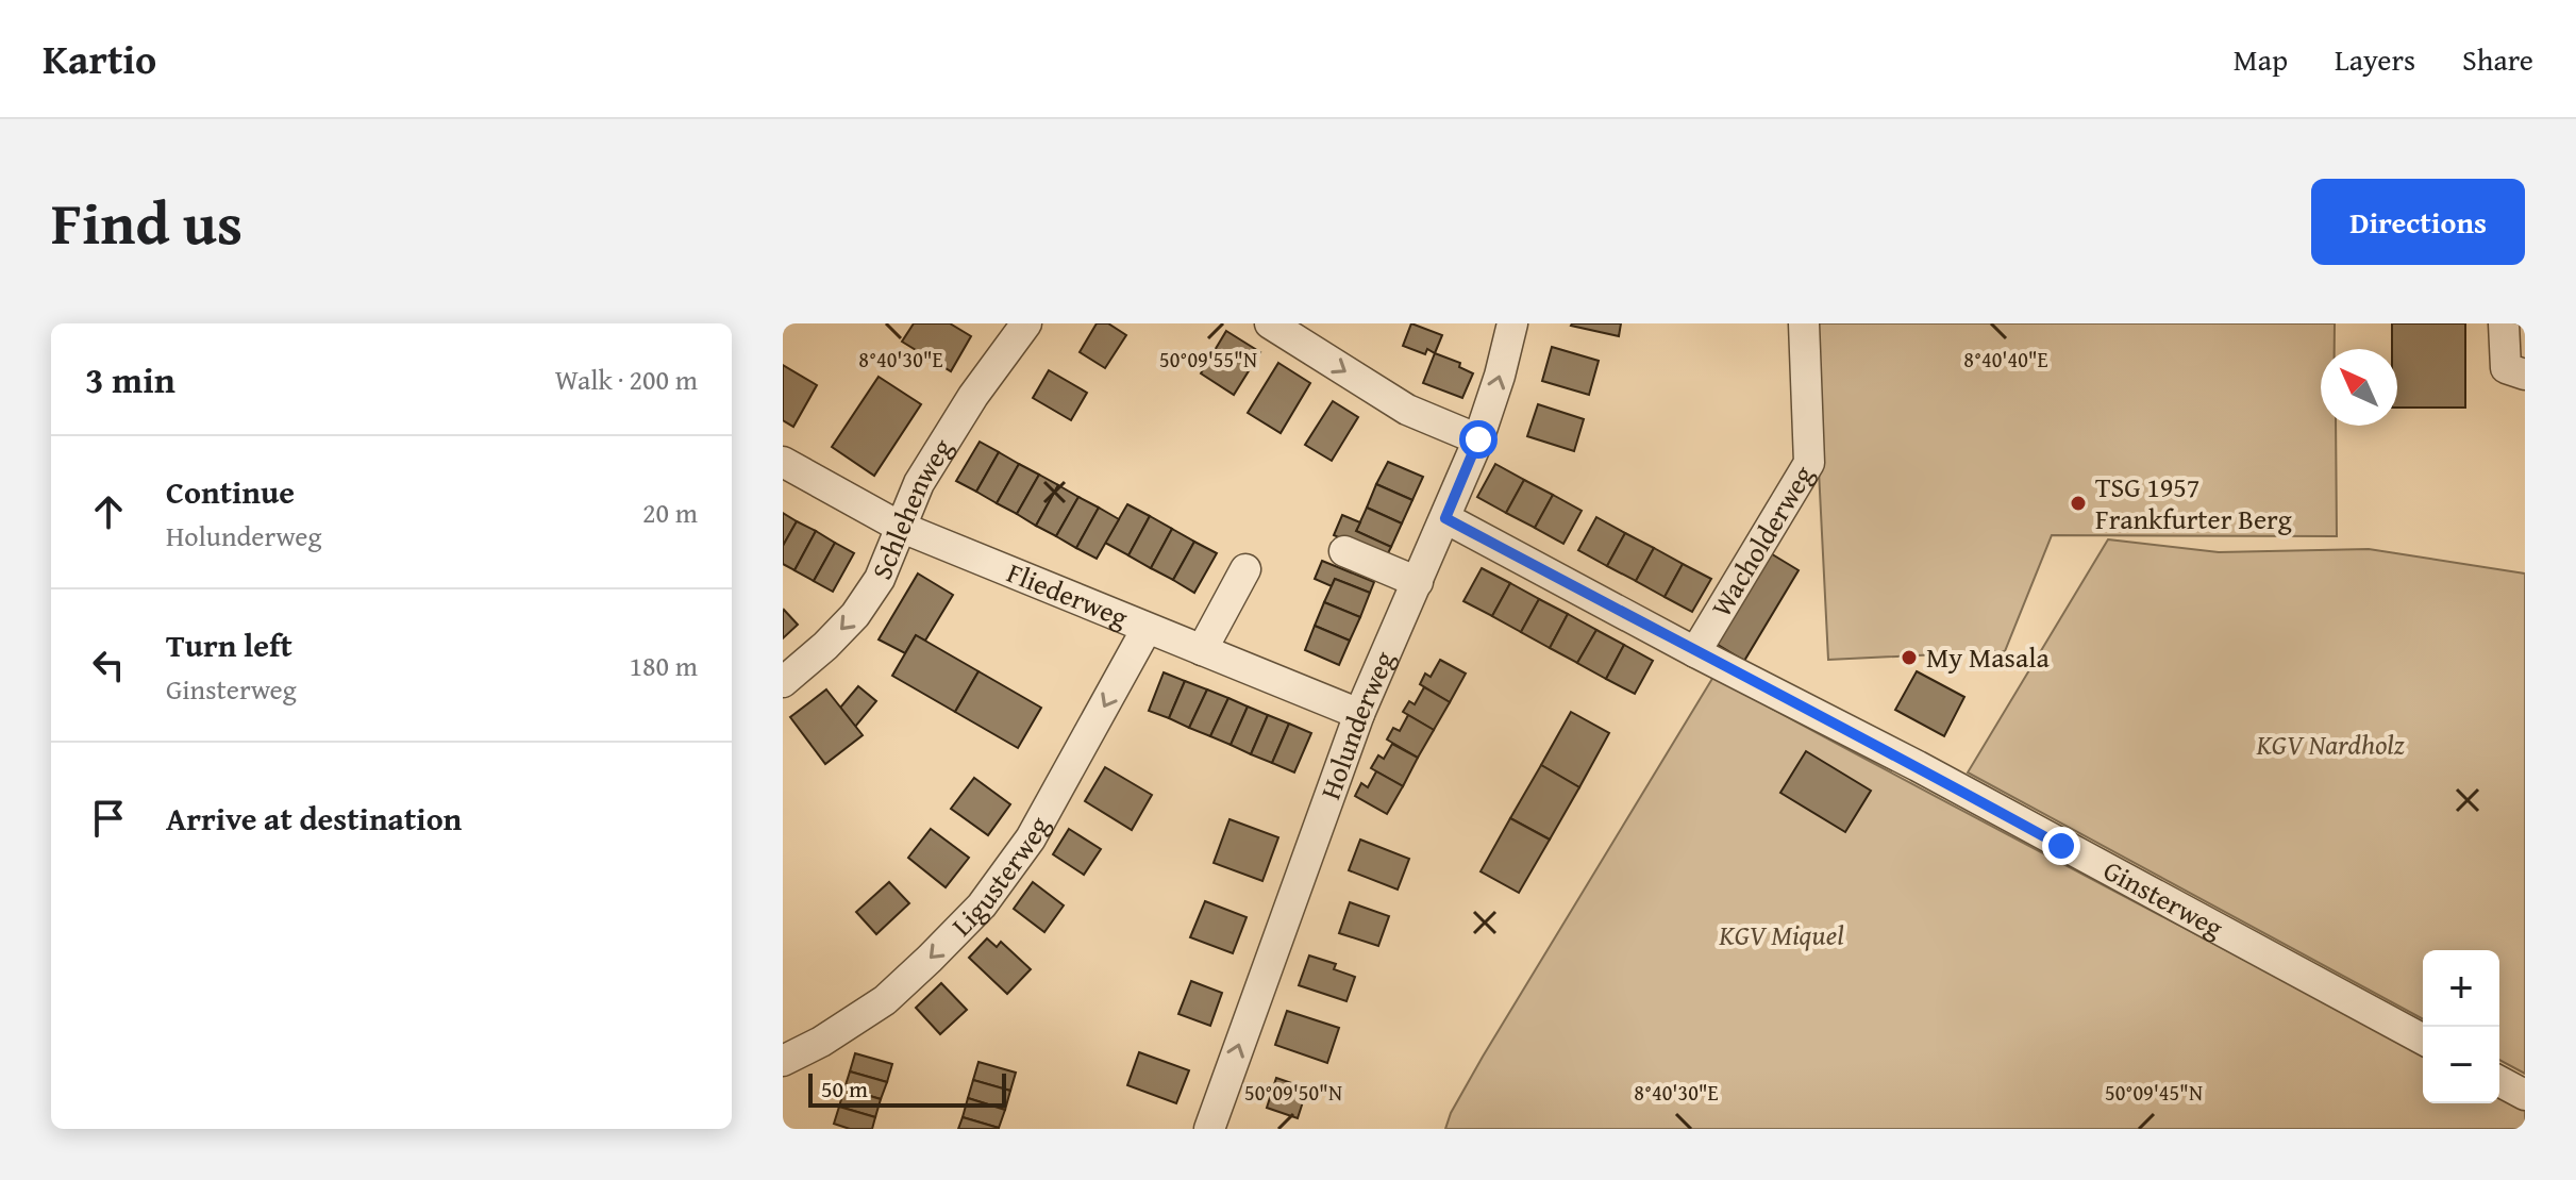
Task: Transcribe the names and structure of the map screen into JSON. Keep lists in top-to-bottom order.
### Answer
{
  "streets": {
    "street": [
      "Schlehenweg",
      "Wacholderweg",
      "Fliederweg",
      "Holunderweg",
      "Ligusterweg",
      "Ginsterweg"
    ]
  },
  "crossings": [
    ["Schlehenweg", "Fliederweg"],
    ["Wacholderweg", "Ginsterweg"],
    ["Fliederweg", "Holunderweg"],
    ["Fliederweg", "Ligusterweg"],
    ["Holunderweg", "Ginsterweg"]
  ],
  "one_way": ["Schlehenweg", "Holunderweg", "Ligusterweg"],
  "parks": ["KGV Nardholz", "KGV Miquel"],
  "places": ["TSG 1957 Frankfurter Berg", "My Masala"],
  "scale_bar": "50 m",
  "north": "top left",
  "page": {
    "header": "Kartio",
    "nav": ["Map", "Layers", "Share"],
    "title": "Find us",
    "buttons": "Directions",
    "heading": ["3 min", "Walk · 200 m"],
    "list": [
      ["Continue", "Holunderweg", "20 m"],
      ["Turn left", "Ginsterweg", "180 m"],
      "Arrive at destination"
    ],
    "map_buttons": ["+", "−"],
    "scale": "50 m"
  },
  "coordinates": [
    "8°40'30\"E",
    "50°09'55\"N",
    "8°40'40\"E",
    "50°09'50\"N",
    "50°09'45\"N"
  ]
}
